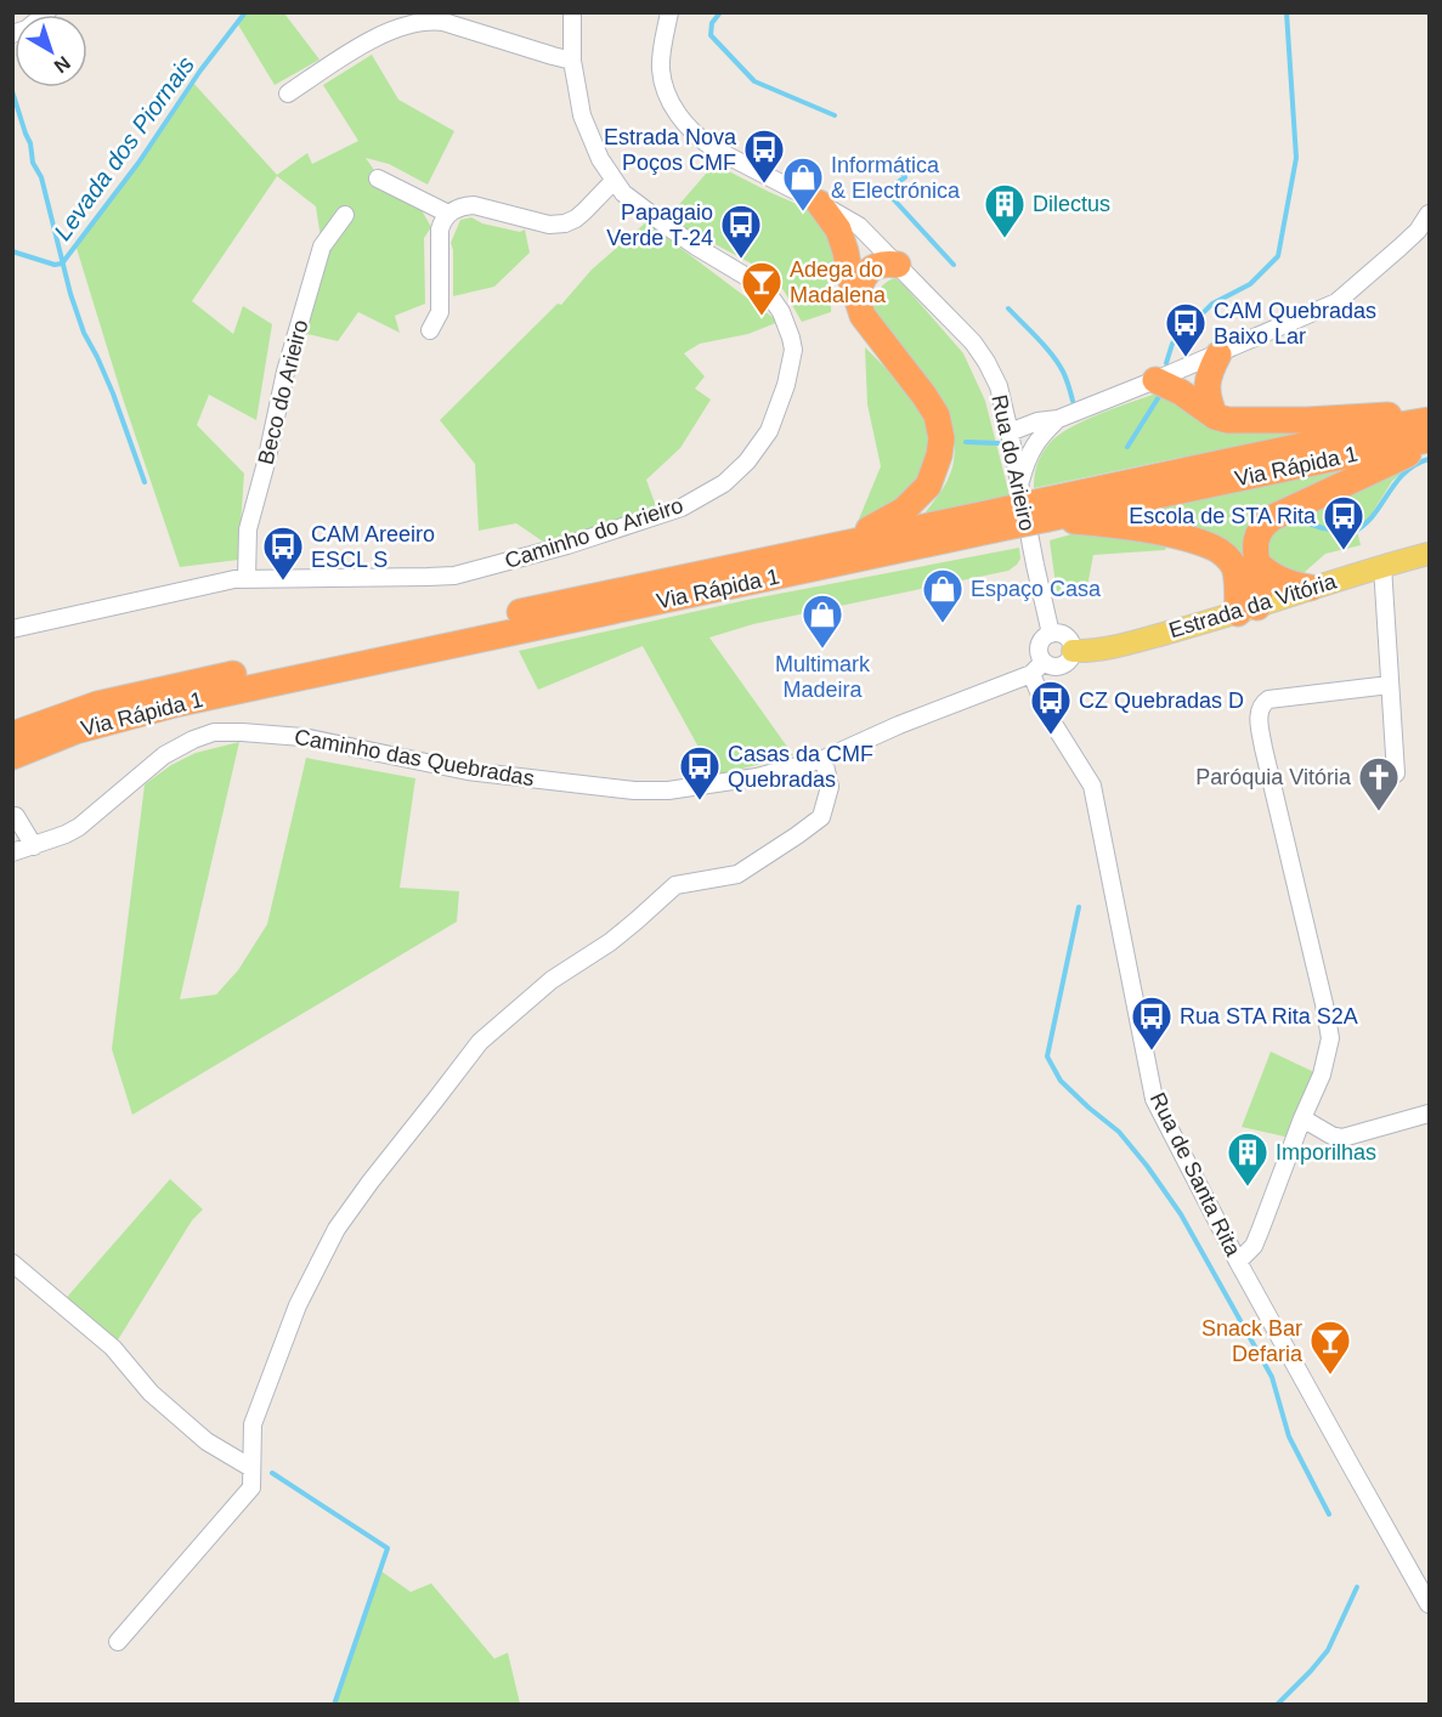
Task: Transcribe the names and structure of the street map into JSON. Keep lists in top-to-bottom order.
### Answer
{
  "streets": {
    "highway": ["Via Rápida 1"],
    "main road": ["Estrada da Vitória"],
    "street": [
      "Beco do Arieiro",
      "Rua do Arieiro",
      "Caminho do Arieiro",
      "Caminho das Quebradas",
      "Rua de Santa Rita"
    ]
  },
  "crossings": [
    ["Beco do Arieiro", "Caminho do Arieiro"],
    ["Rua do Arieiro", "Estrada da Vitória"],
    ["Rua do Arieiro", "Caminho das Quebradas"],
    ["Estrada da Vitória", "Caminho das Quebradas"],
    ["Caminho das Quebradas", "Rua de Santa Rita"]
  ],
  "water": ["Levada dos Piornais"],
  "places": {
    "bus stop": [
      "Estrada Nova Poços CMF",
      "Papagaio Verde T-24",
      "CAM Quebradas Baixo Lar",
      "Escola de STA Rita",
      "CAM Areeiro ESCL S",
      "CZ Quebradas D",
      "Casas da CMF Quebradas",
      "Rua STA Rita S2A"
    ],
    "shop": ["Informática & Electrónica", "Espaço Casa", "Multimark Madeira"],
    "building": ["Dilectus", "Imporilhas"],
    "bar": ["Adega do Madalena", "Snack Bar Defaria"],
    "church": ["Paróquia Vitória"]
  },
  "north": "bottom right"
}
